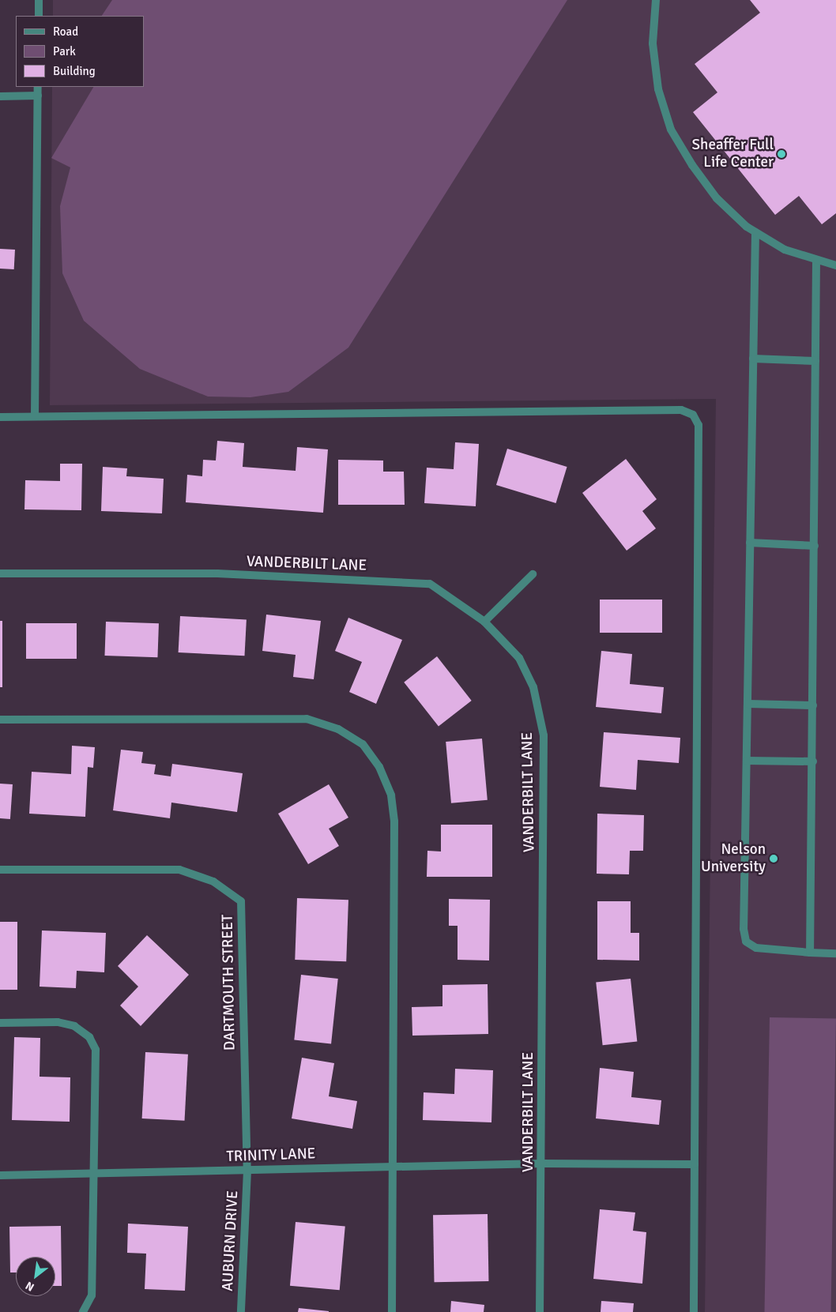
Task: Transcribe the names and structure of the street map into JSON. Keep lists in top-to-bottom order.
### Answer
{
  "streets": {
    "street": [
      "VANDERBILT LANE",
      "DARTMOUTH STREET",
      "TRINITY LANE",
      "AUBURN DRIVE"
    ]
  },
  "crossings": [
    ["VANDERBILT LANE", "TRINITY LANE"],
    ["DARTMOUTH STREET", "TRINITY LANE"],
    ["DARTMOUTH STREET", "AUBURN DRIVE"],
    ["TRINITY LANE", "AUBURN DRIVE"]
  ],
  "places": ["Sheaffer Full Life Center", "Nelson University"],
  "legend": ["Road", "Park", "Building"],
  "north": "bottom left"
}
